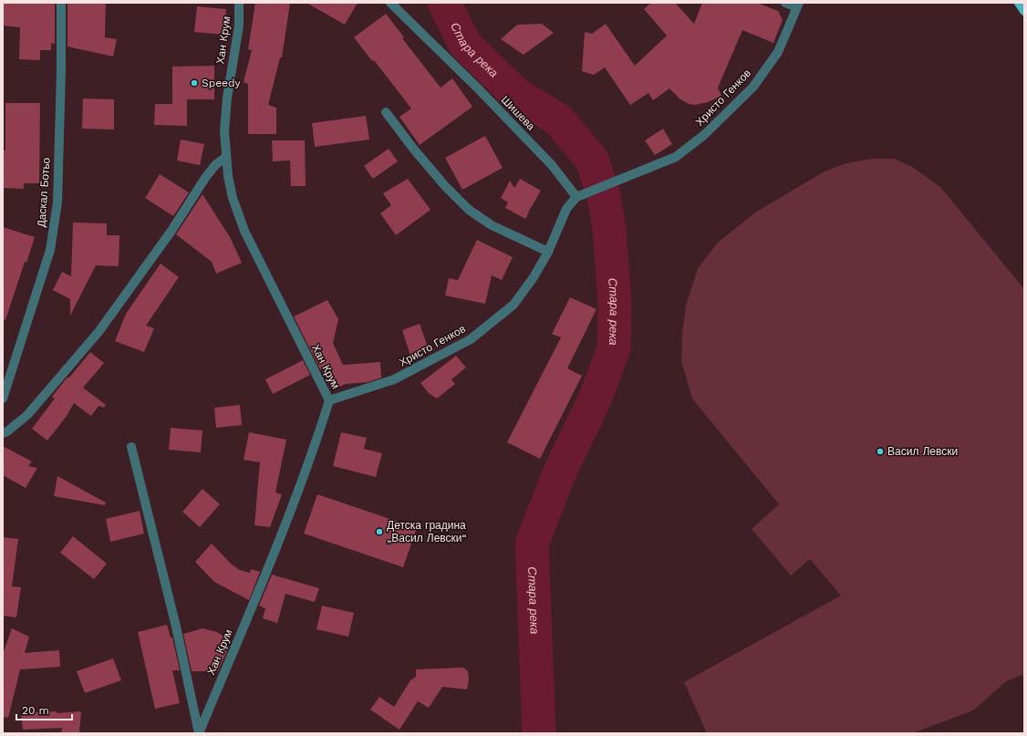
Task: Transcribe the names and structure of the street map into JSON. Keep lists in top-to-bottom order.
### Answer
{
  "streets": {
    "street": [
      "Хан Крум",
      "Христо Генков",
      "Шишева",
      "Даскал Ботьо"
    ]
  },
  "crossings": [
    ["Хан Крум", "Христо Генков"],
    ["Христо Генков", "Шишева"]
  ],
  "water": ["Стара река"],
  "places": ["Speedy", "Васил Левски", "Детска градина „Васил Левски“"],
  "scale_bar": "20 m"
}
